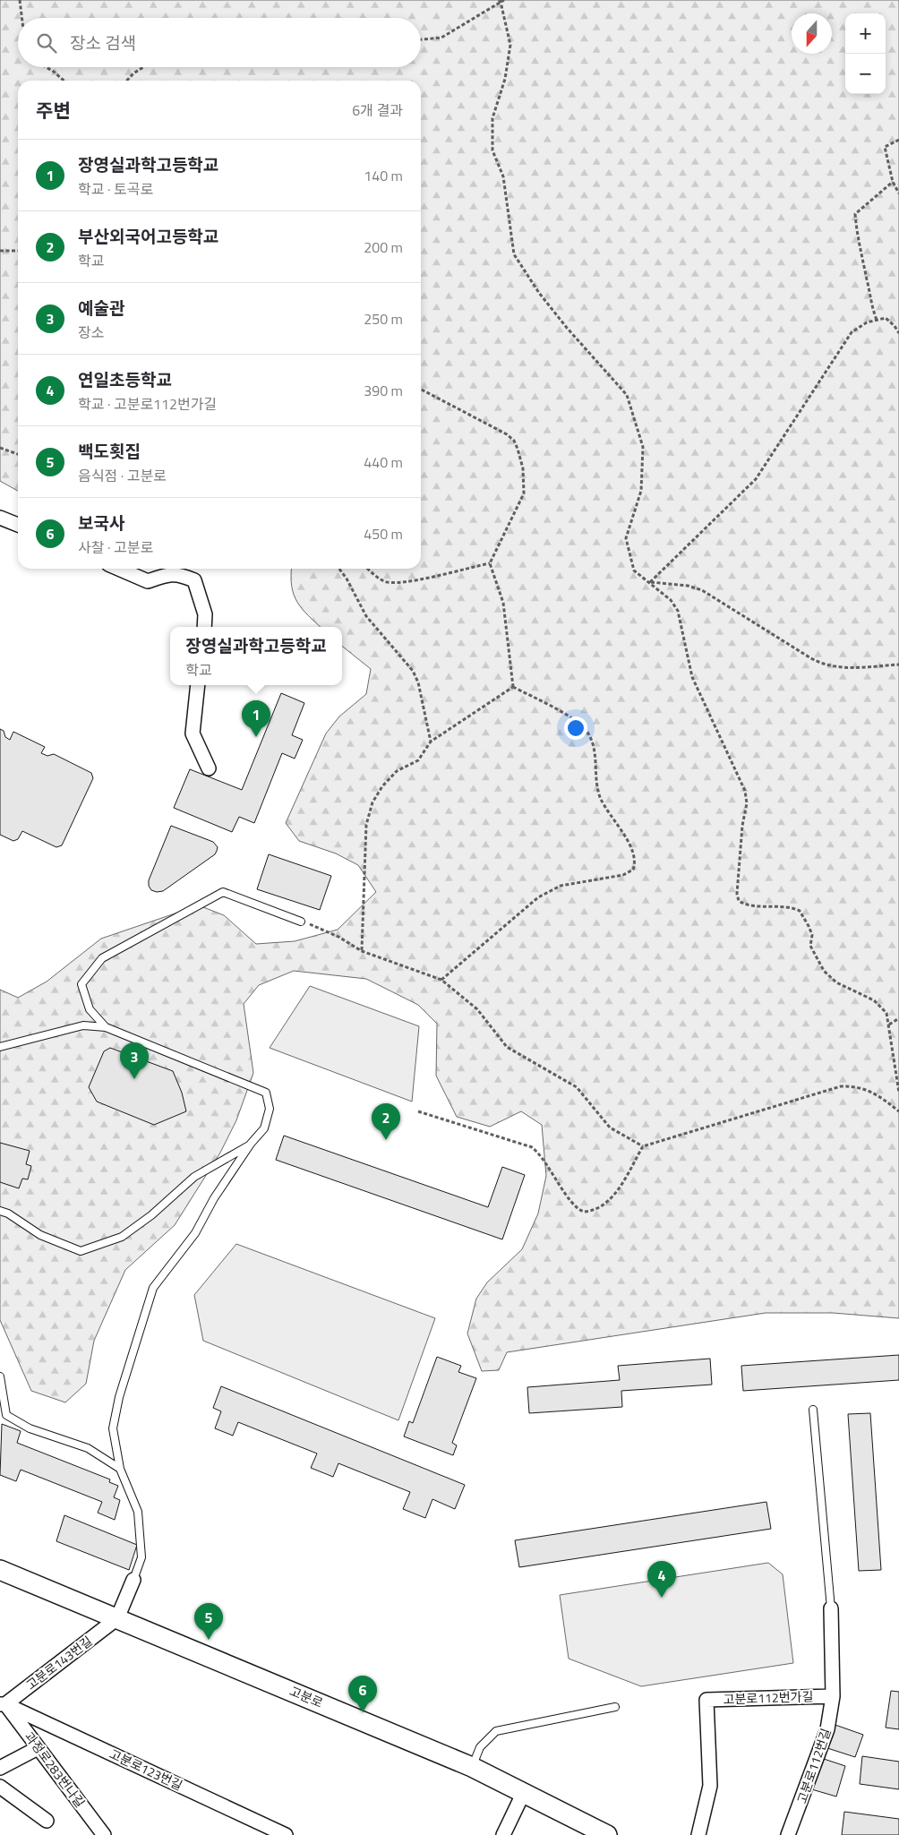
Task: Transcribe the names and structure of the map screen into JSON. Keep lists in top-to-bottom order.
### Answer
{
  "streets": {
    "main road": ["고분로"],
    "street": [
      "고분로143번길",
      "고분로112번가길",
      "고분로112번길",
      "과정로283번나길",
      "고분로123번길"
    ]
  },
  "crossings": [
    ["고분로143번길", "고분로"],
    ["고분로143번길", "과정로283번나길"],
    ["고분로143번길", "고분로123번길"],
    ["고분로112번가길", "고분로112번길"],
    ["과정로283번나길", "고분로123번길"]
  ],
  "north": "bottom",
  "page": {
    "map_buttons": ["+", "−"],
    "search": "장소 검색",
    "heading": ["주변", "6개 결과"],
    "list": [
      {
        "mark": "1",
        "name": "장영실과학고등학교",
        "note": "학교 · 토곡로",
        "value": "140 m"
      },
      {
        "mark": "2",
        "name": "부산외국어고등학교",
        "note": "학교",
        "value": "200 m"
      },
      {
        "mark": "3",
        "name": "예술관",
        "note": "장소",
        "value": "250 m"
      },
      {
        "mark": "4",
        "name": "연일초등학교",
        "note": "학교 · 고분로112번가길",
        "value": "390 m"
      },
      {
        "mark": "5",
        "name": "백도횟집",
        "note": "음식점 · 고분로",
        "value": "440 m"
      },
      {
        "mark": "6",
        "name": "보국사",
        "note": "사찰 · 고분로",
        "value": "450 m"
      }
    ],
    "popup": ["장영실과학고등학교", "학교"],
    "pins": [
      "1",
      "3",
      "2",
      "4",
      "5",
      "6"
    ]
  }
}
